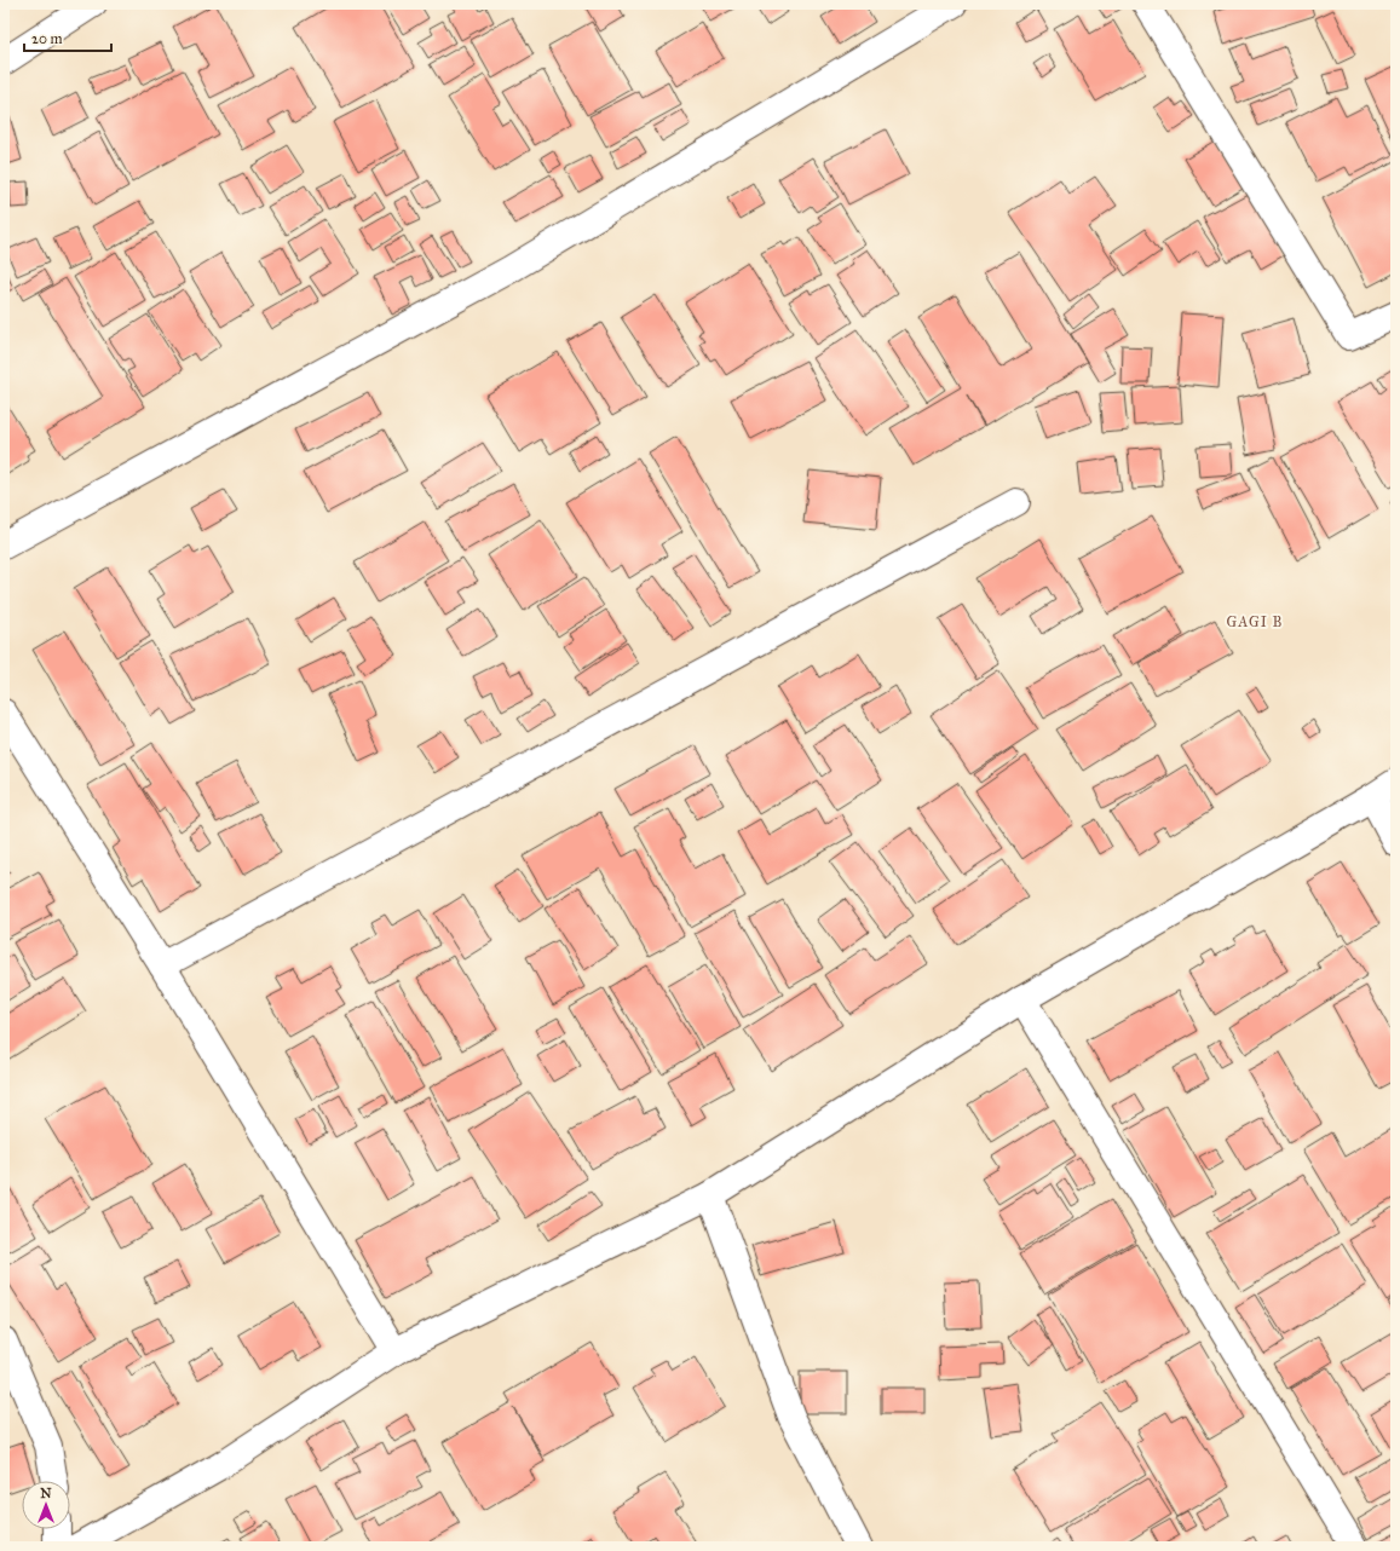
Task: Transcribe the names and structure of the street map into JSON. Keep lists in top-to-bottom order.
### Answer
{
  "districts": ["GAGI B"],
  "scale_bar": "20 m",
  "north": "top"
}
